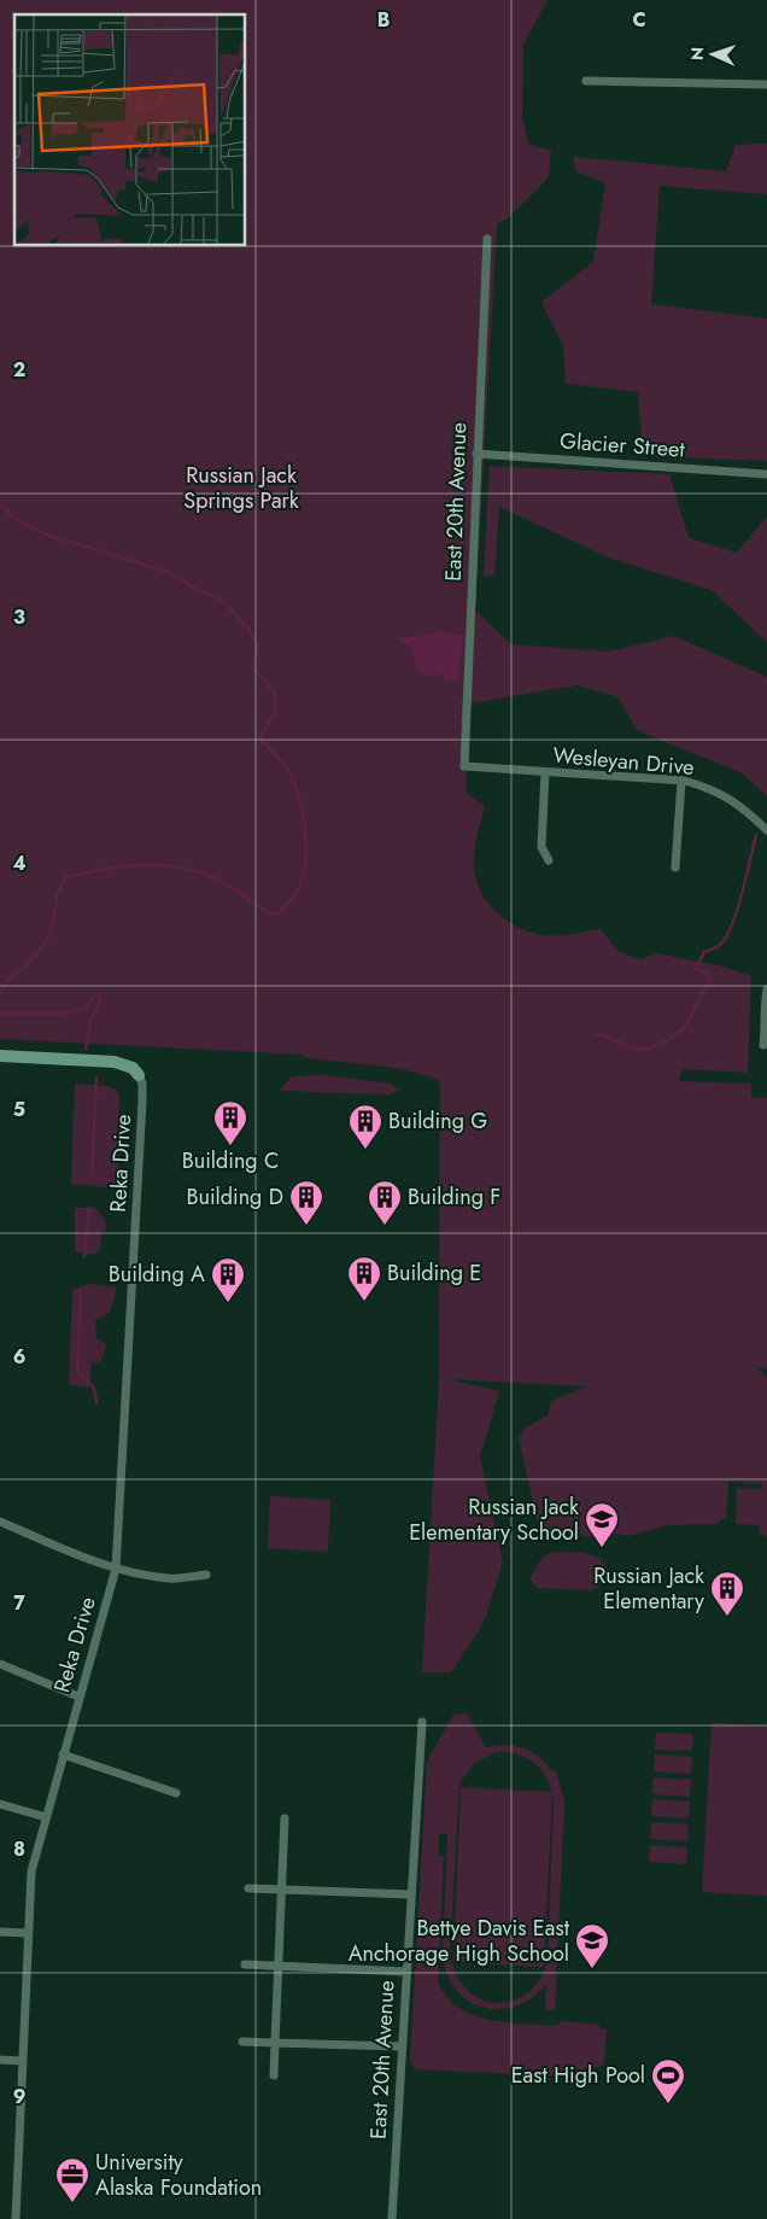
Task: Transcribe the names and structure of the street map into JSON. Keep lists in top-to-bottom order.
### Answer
{
  "streets": {
    "street": [
      "Glacier Street",
      "East 20th Avenue",
      "Wesleyan Drive",
      "Reka Drive"
    ]
  },
  "crossings": [
    ["Glacier Street", "East 20th Avenue"],
    ["East 20th Avenue", "Wesleyan Drive"]
  ],
  "parks": ["Russian Jack Springs Park"],
  "places": {
    "building": [
      "Building C",
      "Building G",
      "Building D",
      "Building F",
      "Building E",
      "Building A",
      "Russian Jack Elementary"
    ],
    "school or university": ["Russian Jack Elementary School", "Bettye Davis East Anchorage High School"],
    "sports": ["East High Pool"],
    "office": ["University Alaska Foundation"]
  },
  "north": "left",
  "grid": {
    "columns": ["B", "C"],
    "rows": [
      "2",
      "3",
      "4",
      "5",
      "6",
      "7",
      "8",
      "9"
    ]
  }
}
